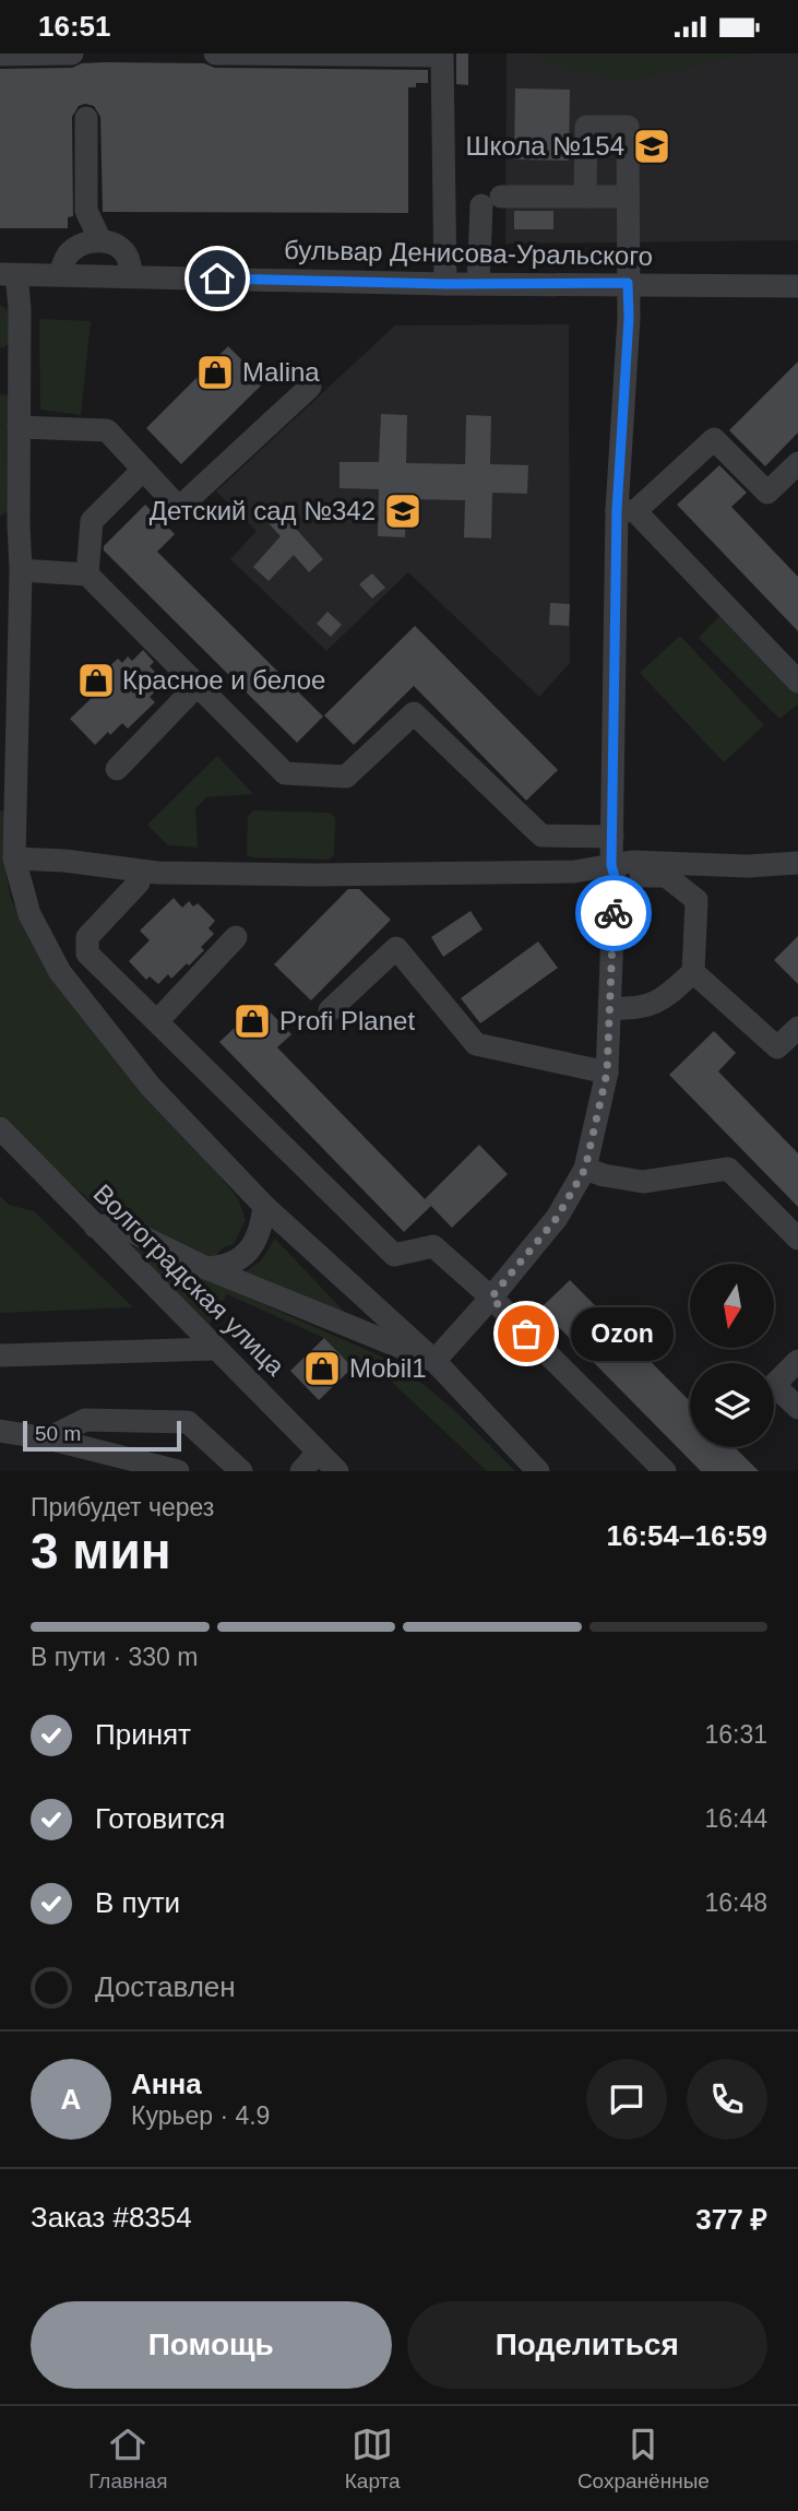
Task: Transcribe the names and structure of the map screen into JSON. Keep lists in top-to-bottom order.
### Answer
{
  "streets": {
    "street": ["бульвар Денисова-Уральского", "Волгоградская улица"]
  },
  "places": {
    "school or university": ["Школа №154", "Детский сад №342"],
    "shop": [
      "Malina",
      "Красное и белое",
      "Profi Planet",
      "Mobil1"
    ],
    "other": ["Ozon"]
  },
  "scale_bar": "50 m",
  "north": "bottom",
  "page": {
    "status": "16:51",
    "bubble": "Ozon",
    "scale": "50 m",
    "heading": ["3 мин", "Прибудет через", "16:54–16:59"],
    "panel": [
      "Анна",
      "Курьер · 4.9",
      "Заказ #8354",
      "377 ₽"
    ],
    "bar": "В пути · 330 m",
    "list": [
      ["Принят", "16:31"],
      ["Готовится", "16:44"],
      ["В пути", "16:48"],
      "Доставлен"
    ],
    "round": "А",
    "buttons": ["Помощь", "Поделиться"],
    "tabs": ["Главная", "Карта", "Сохранённые"]
  }
}
